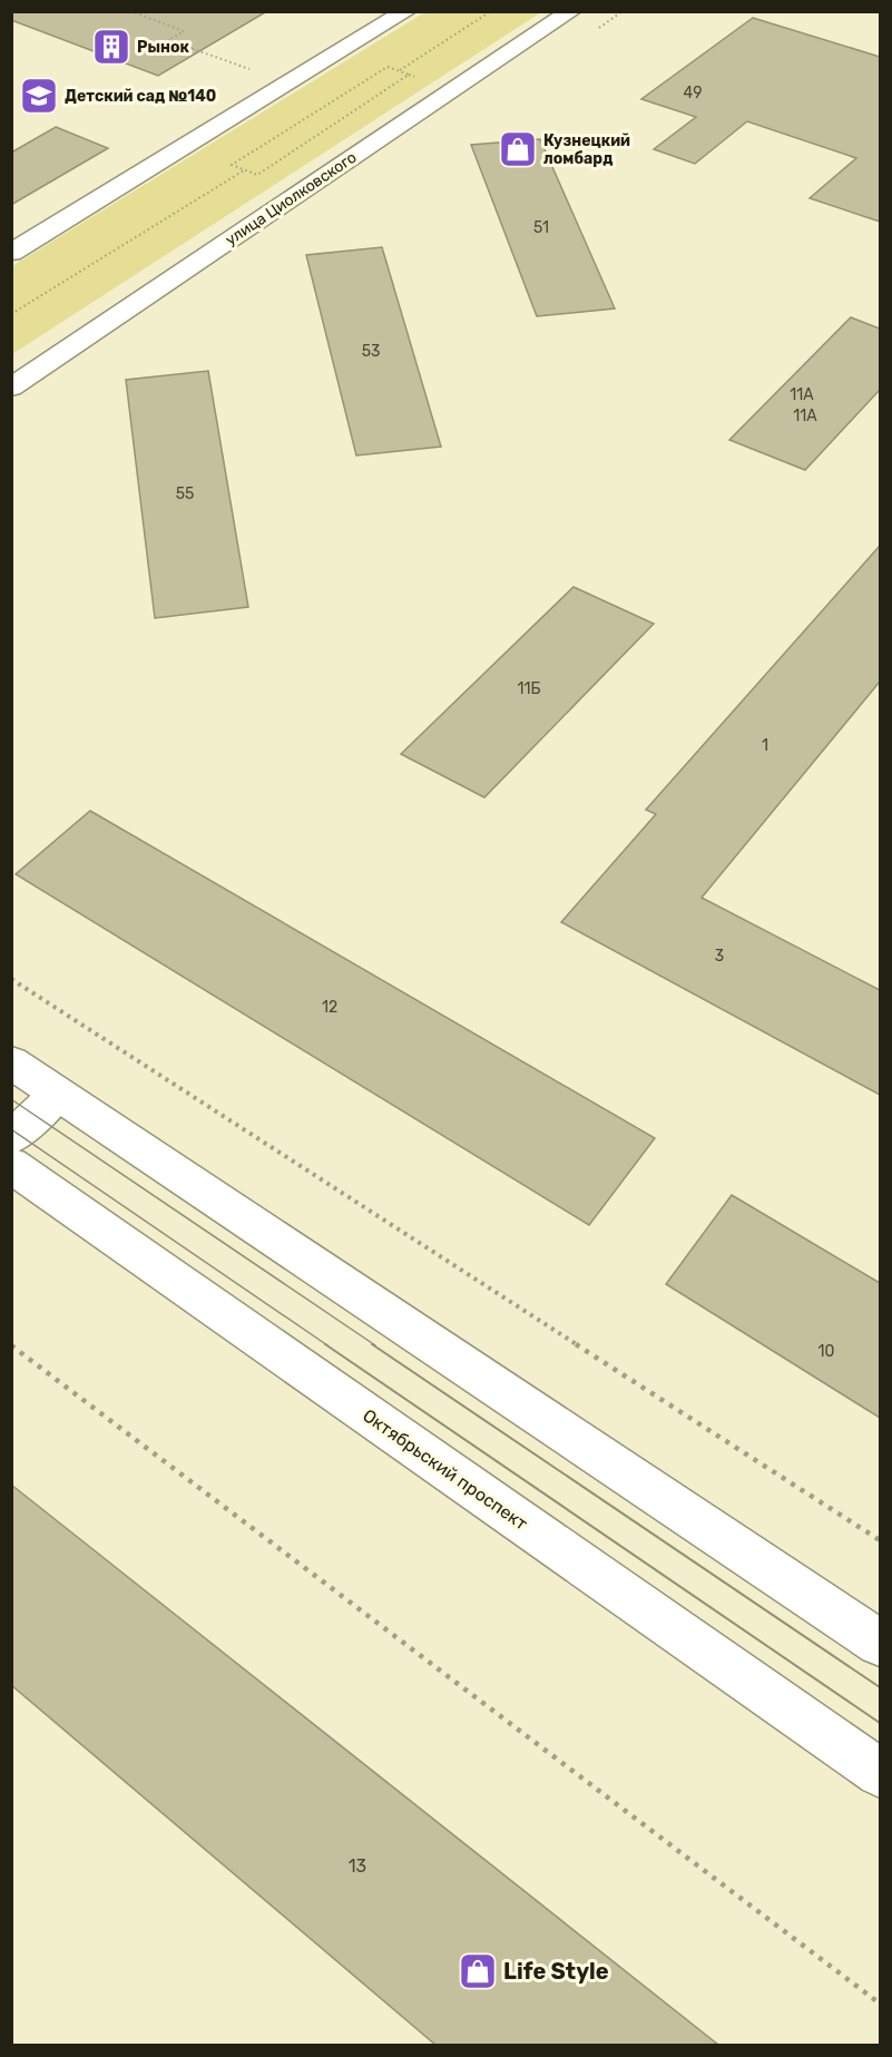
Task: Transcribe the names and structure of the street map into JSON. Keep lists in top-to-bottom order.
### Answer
{
  "streets": {
    "street": ["улица Циолковского", "Октябрьский проспект"]
  },
  "places": {
    "building": ["Рынок"],
    "school or university": ["Детский сад №140"],
    "shop": ["Кузнецкий ломбард", "Life Style"]
  },
  "house_numbers": [
    "49",
    "51",
    "53",
    "11А",
    "11А",
    "55",
    "11Б",
    "1",
    "3",
    "12",
    "10",
    "13"
  ]
}
